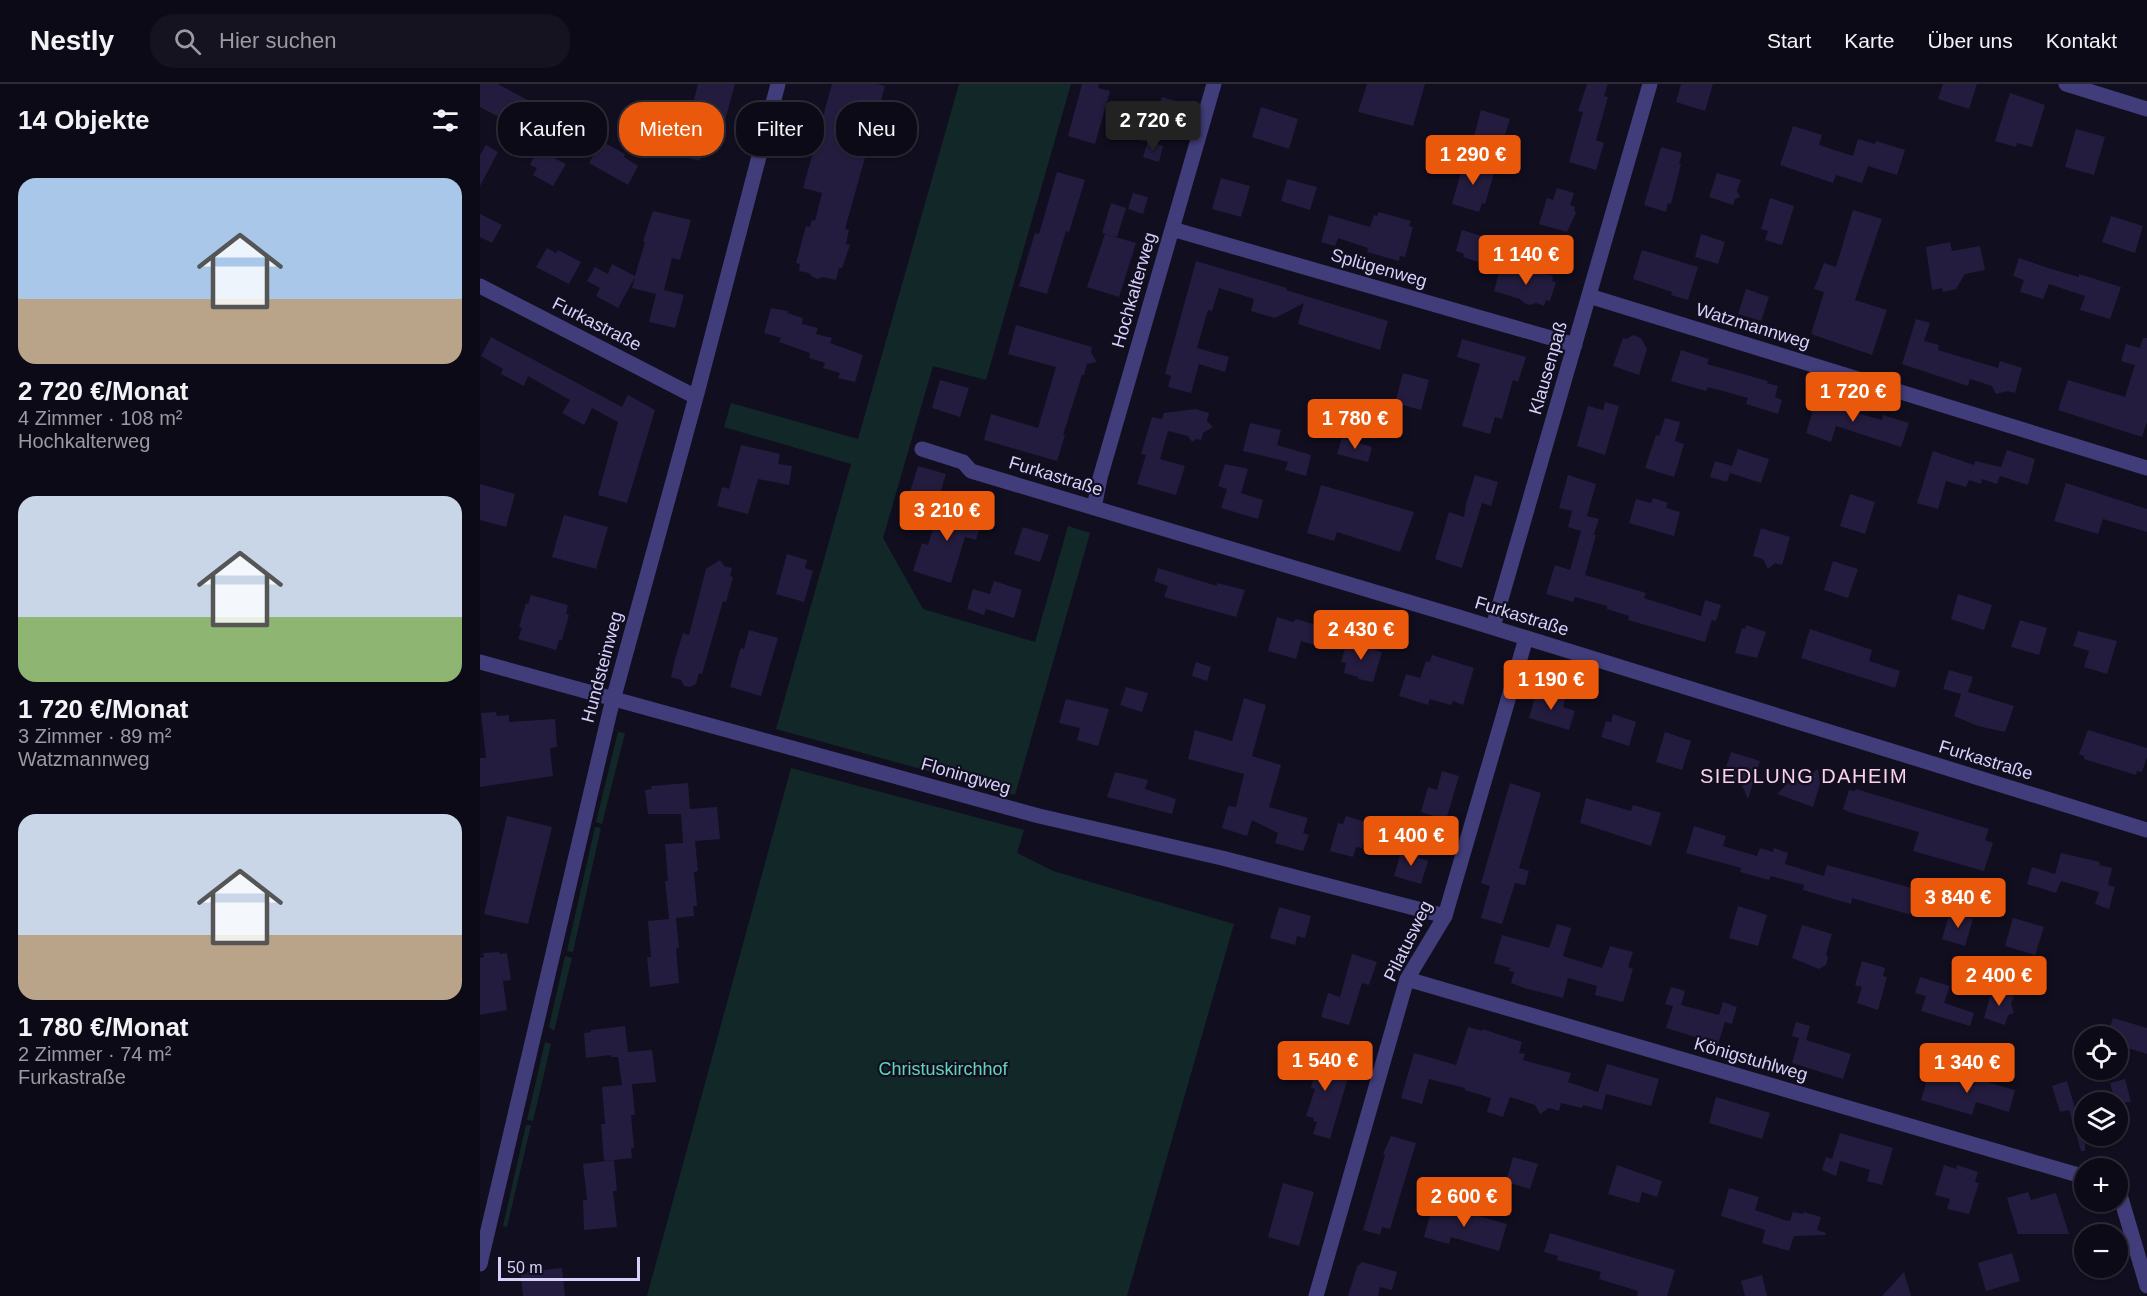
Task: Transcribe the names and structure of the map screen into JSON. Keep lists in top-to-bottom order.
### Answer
{
  "streets": {
    "street": [
      "Splügenweg",
      "Hochkalterweg",
      "Furkastraße",
      "Watzmannweg",
      "Klausenpaß",
      "Hundsteinweg",
      "Floningweg",
      "Pilatusweg",
      "Königstuhlweg"
    ]
  },
  "crossings": [
    ["Splügenweg", "Hochkalterweg"],
    ["Splügenweg", "Klausenpaß"],
    ["Hochkalterweg", "Furkastraße"],
    ["Furkastraße", "Klausenpaß"],
    ["Furkastraße", "Hundsteinweg"],
    ["Furkastraße", "Pilatusweg"],
    ["Watzmannweg", "Klausenpaß"],
    ["Hundsteinweg", "Floningweg"],
    ["Floningweg", "Pilatusweg"],
    ["Pilatusweg", "Königstuhlweg"]
  ],
  "districts": ["SIEDLUNG DAHEIM"],
  "parks": ["Christuskirchhof"],
  "scale_bar": "50 m",
  "page": {
    "header": "Nestly",
    "search": "Hier suchen",
    "nav": [
      "Start",
      "Karte",
      "Über uns",
      "Kontakt"
    ],
    "heading": "14 Objekte",
    "price": [
      "2 720 €",
      "1 290 €",
      "1 140 €",
      "1 720 €",
      "1 780 €",
      "3 210 €",
      "2 430 €",
      "1 190 €",
      "1 400 €",
      "3 840 €",
      "2 400 €",
      "1 540 €",
      "1 340 €",
      "2 600 €"
    ],
    "chip": [
      "Kaufen",
      "Mieten",
      "Filter",
      "Neu"
    ],
    "list": [
      {
        "name": "2 720 €/Monat",
        "note": "4 Zimmer · 108 m² · Hochkalterweg"
      },
      {
        "name": "1 720 €/Monat",
        "note": "3 Zimmer · 89 m² · Watzmannweg"
      },
      {
        "name": "1 780 €/Monat",
        "note": "2 Zimmer · 74 m² · Furkastraße"
      }
    ],
    "map_buttons": ["+", "−"],
    "scale": "50 m"
  }
}
